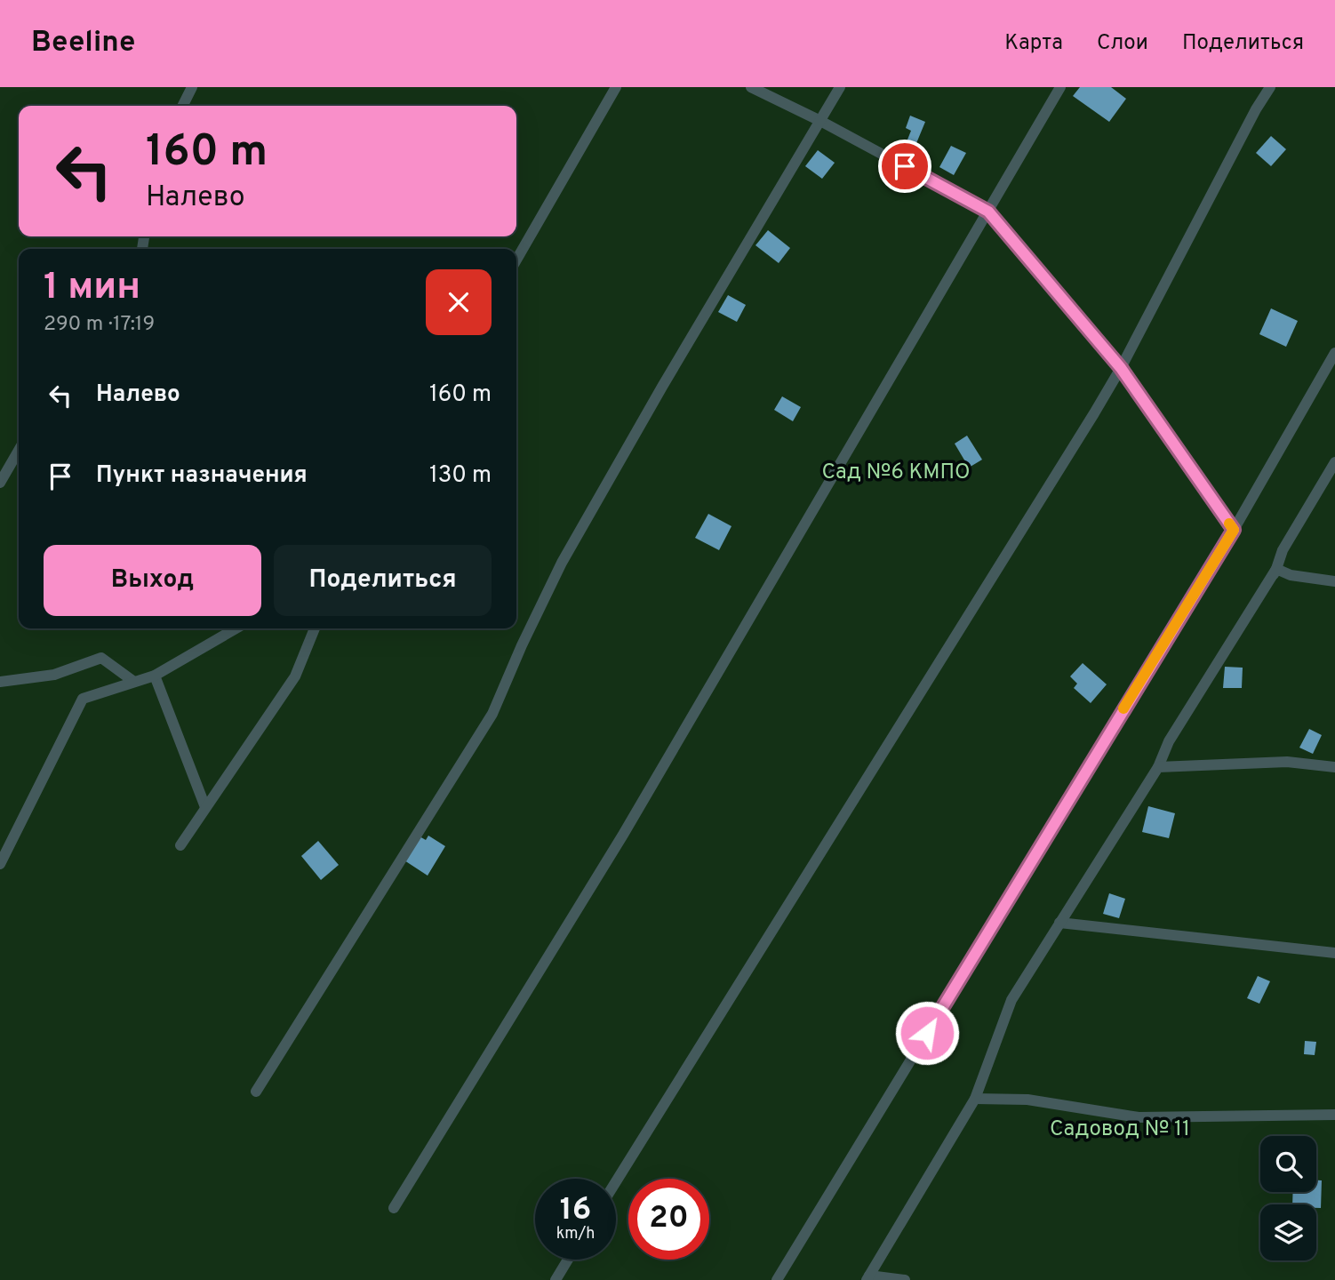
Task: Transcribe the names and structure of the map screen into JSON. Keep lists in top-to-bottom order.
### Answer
{
  "parks": ["Сад №6 КМПО", "Садовод № 11"],
  "page": {
    "header": "Beeline",
    "nav": ["Карта", "Слои", "Поделиться"],
    "turn": ["160 m", "Налево"],
    "heading": ["1 мин", "290 m · 17:19"],
    "list": [
      {
        "name": "Налево",
        "value": "160 m"
      },
      {
        "name": "Пункт назначения",
        "value": "130 m"
      }
    ],
    "buttons": ["Выход", "Поделиться"],
    "speed": "16 km/h",
    "limit": "20"
  }
}
